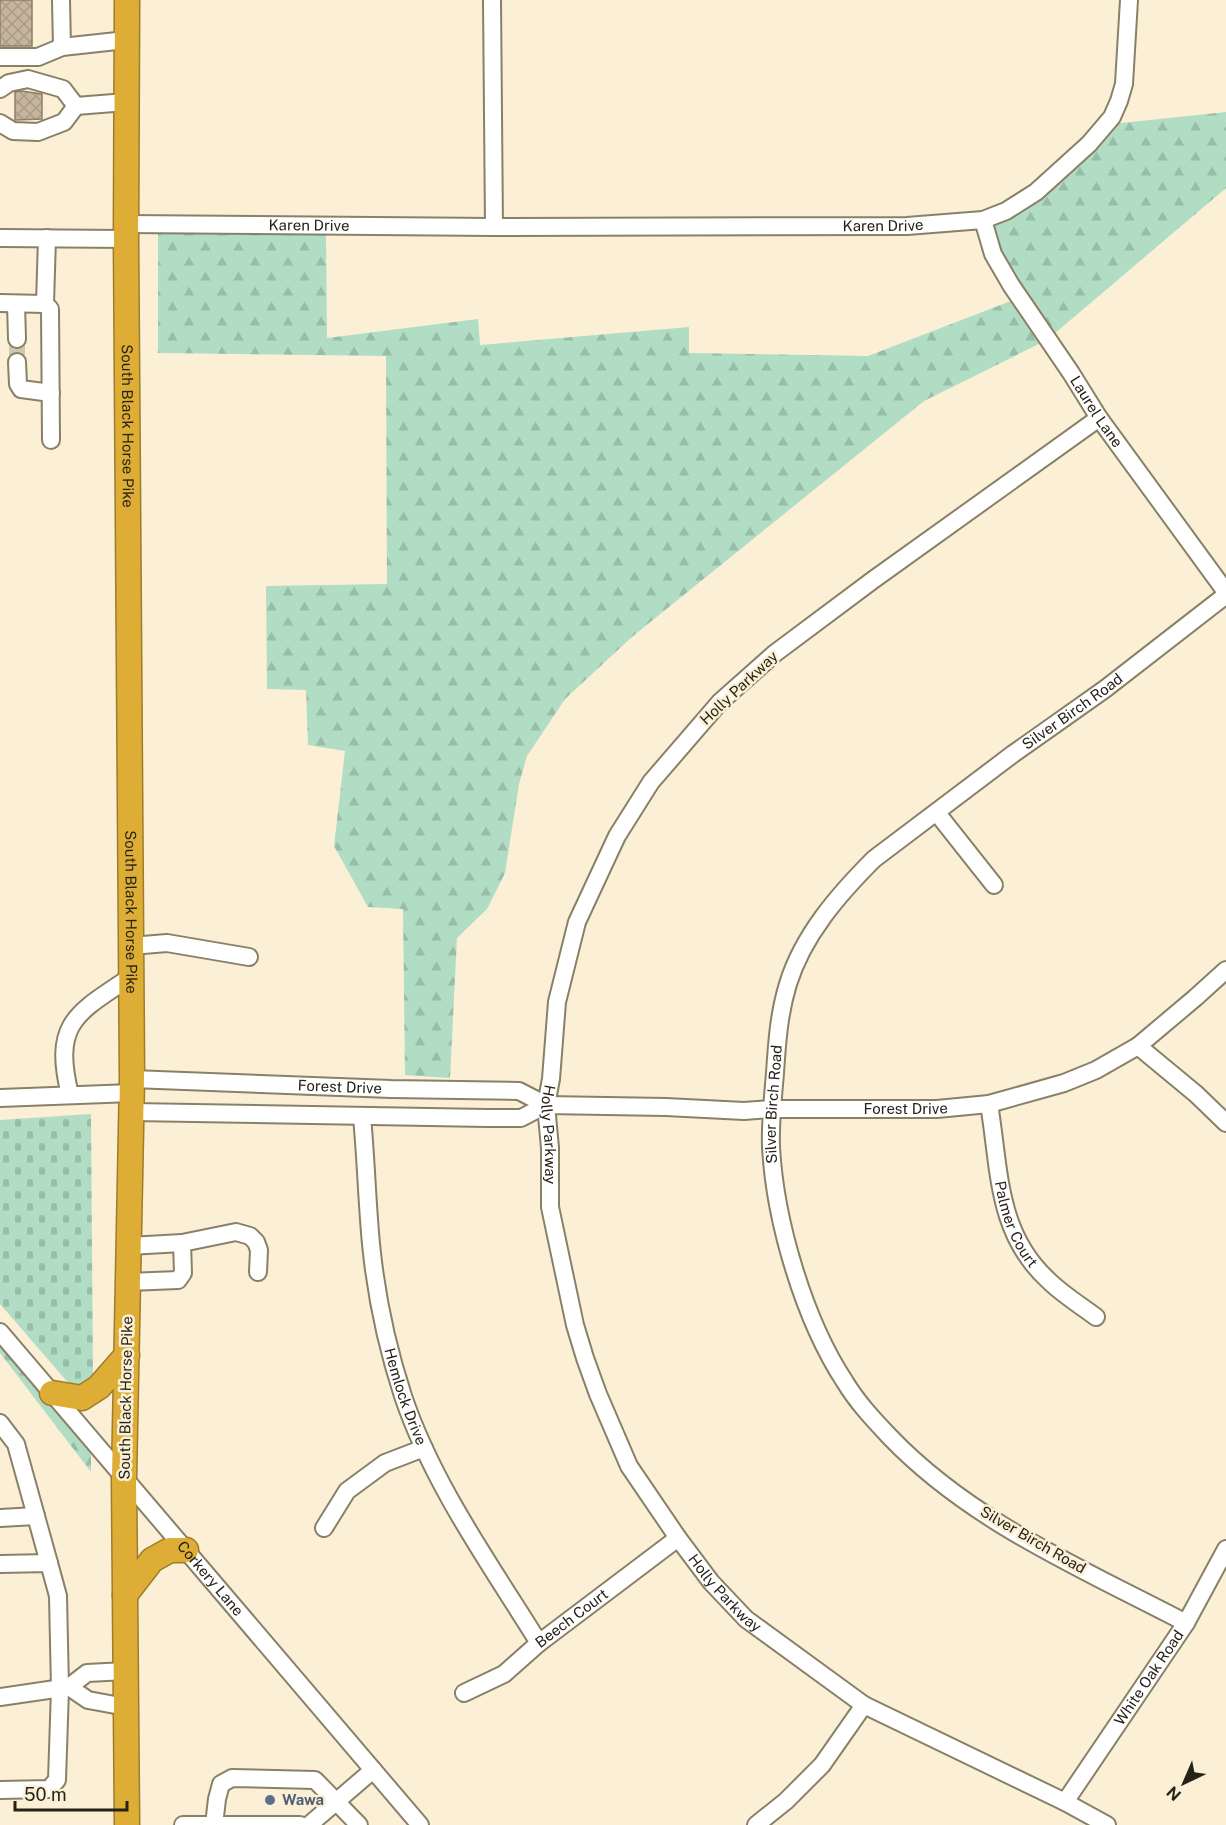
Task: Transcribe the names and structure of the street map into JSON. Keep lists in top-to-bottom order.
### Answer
{
  "streets": {
    "highway": ["South Black Horse Pike"],
    "street": [
      "Karen Drive",
      "Laurel Lane",
      "Holly Parkway",
      "Silver Birch Road",
      "Forest Drive",
      "Palmer Court",
      "Hemlock Drive",
      "Corkery Lane",
      "Beech Court",
      "White Oak Road"
    ]
  },
  "crossings": [
    ["Karen Drive", "Laurel Lane"],
    ["Karen Drive", "South Black Horse Pike"],
    ["Laurel Lane", "Holly Parkway"],
    ["Laurel Lane", "Silver Birch Road"],
    ["South Black Horse Pike", "Forest Drive"],
    ["South Black Horse Pike", "Corkery Lane"],
    ["Holly Parkway", "Forest Drive"],
    ["Holly Parkway", "Beech Court"],
    ["Holly Parkway", "White Oak Road"],
    ["Silver Birch Road", "Forest Drive"],
    ["Silver Birch Road", "White Oak Road"],
    ["Forest Drive", "Palmer Court"],
    ["Forest Drive", "Hemlock Drive"],
    ["Hemlock Drive", "Beech Court"]
  ],
  "places": ["Wawa"],
  "scale_bar": "50 m",
  "north": "bottom left"
}
